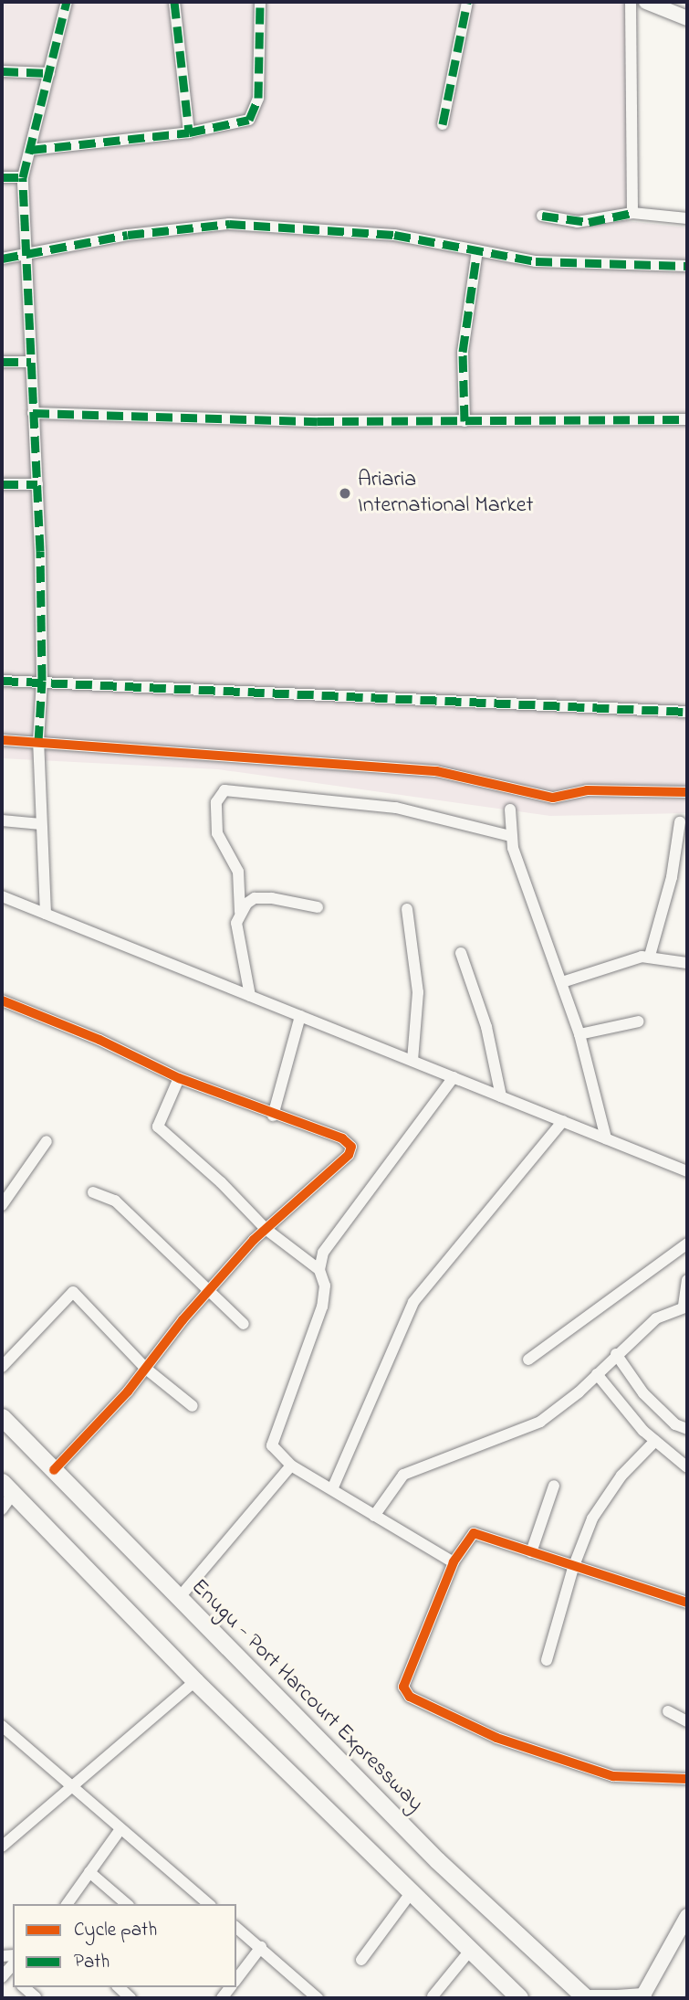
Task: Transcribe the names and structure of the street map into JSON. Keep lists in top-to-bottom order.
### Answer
{
  "streets": {
    "highway": ["Enugu - Port Harcourt Expressway"]
  },
  "places": ["Ariaria International Market"],
  "legend": ["Cycle path", "Path"]
}
